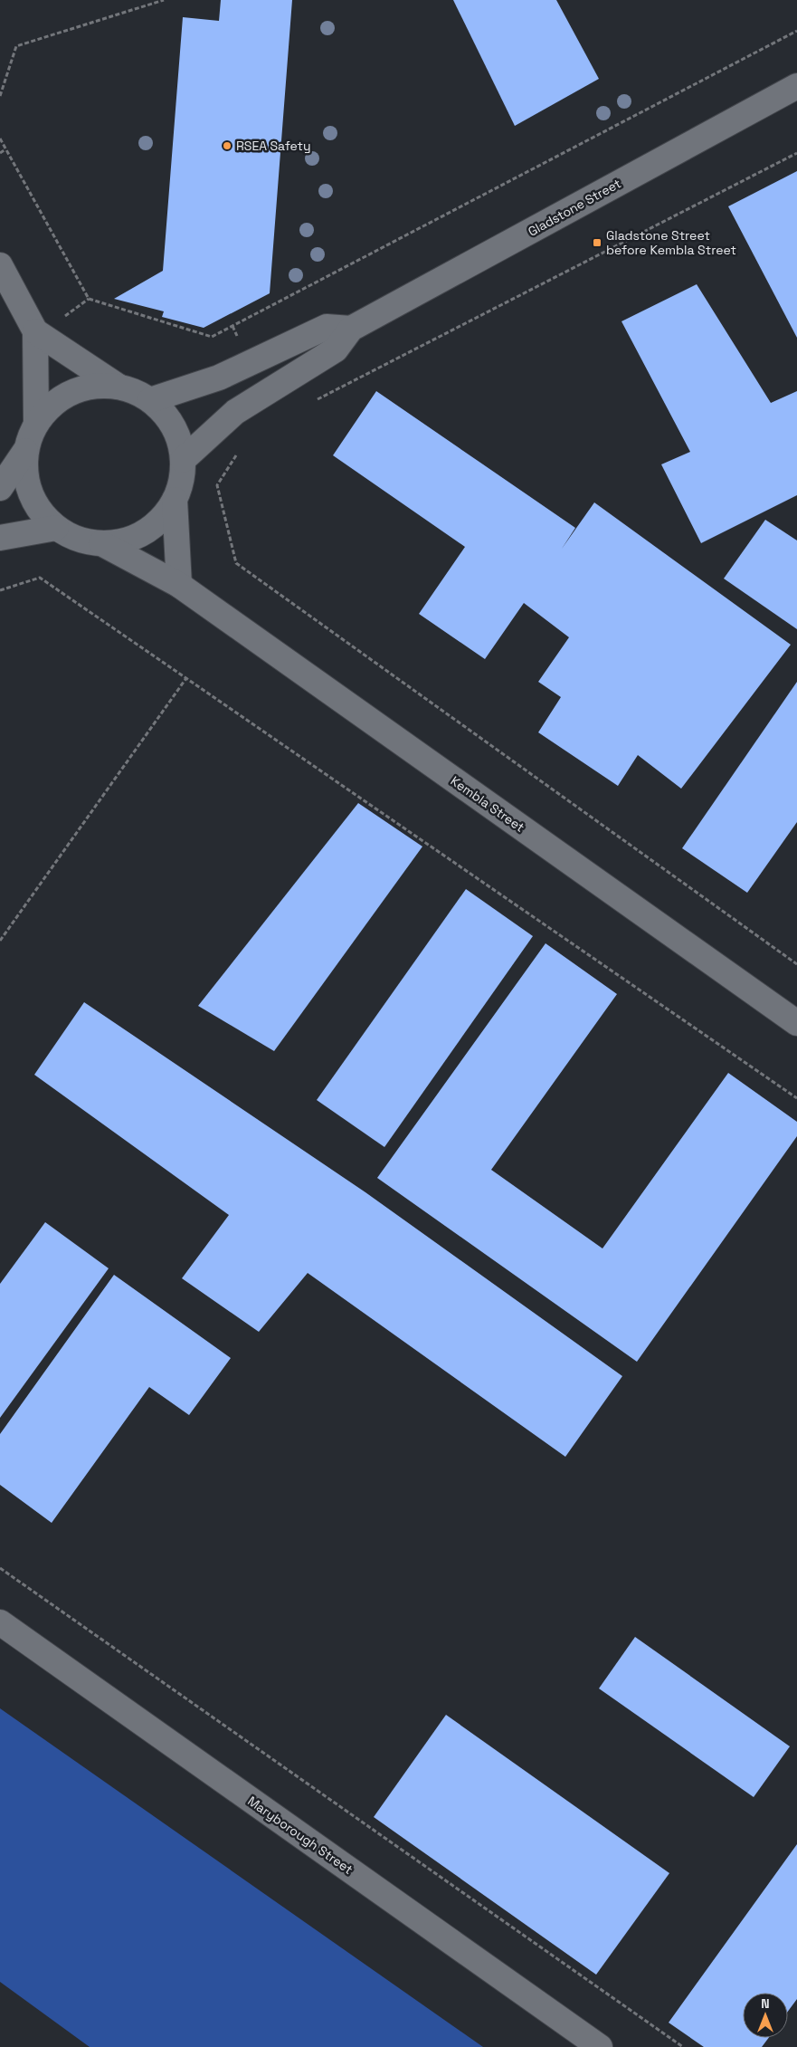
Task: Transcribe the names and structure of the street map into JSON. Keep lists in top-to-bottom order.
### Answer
{
  "streets": {
    "street": ["Gladstone Street", "Kembla Street", "Maryborough Street"]
  },
  "crossings": [
    ["Gladstone Street", "Kembla Street"]
  ],
  "places": {
    "other": ["RSEA Safety"],
    "transit": ["Gladstone Street before Kembla Street"]
  },
  "north": "top"
}
